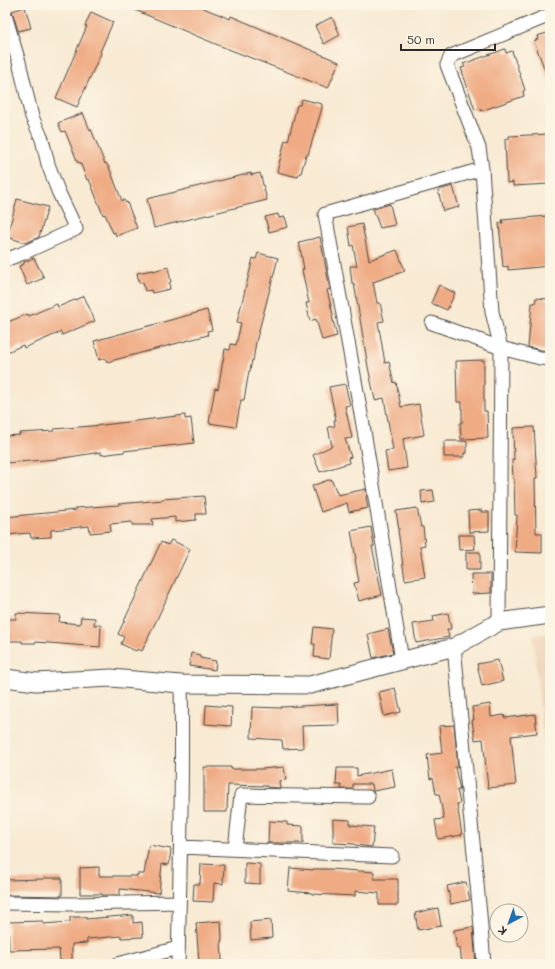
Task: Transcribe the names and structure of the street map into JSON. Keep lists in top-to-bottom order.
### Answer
{
  "scale_bar": "50 m",
  "north": "bottom left"
}
